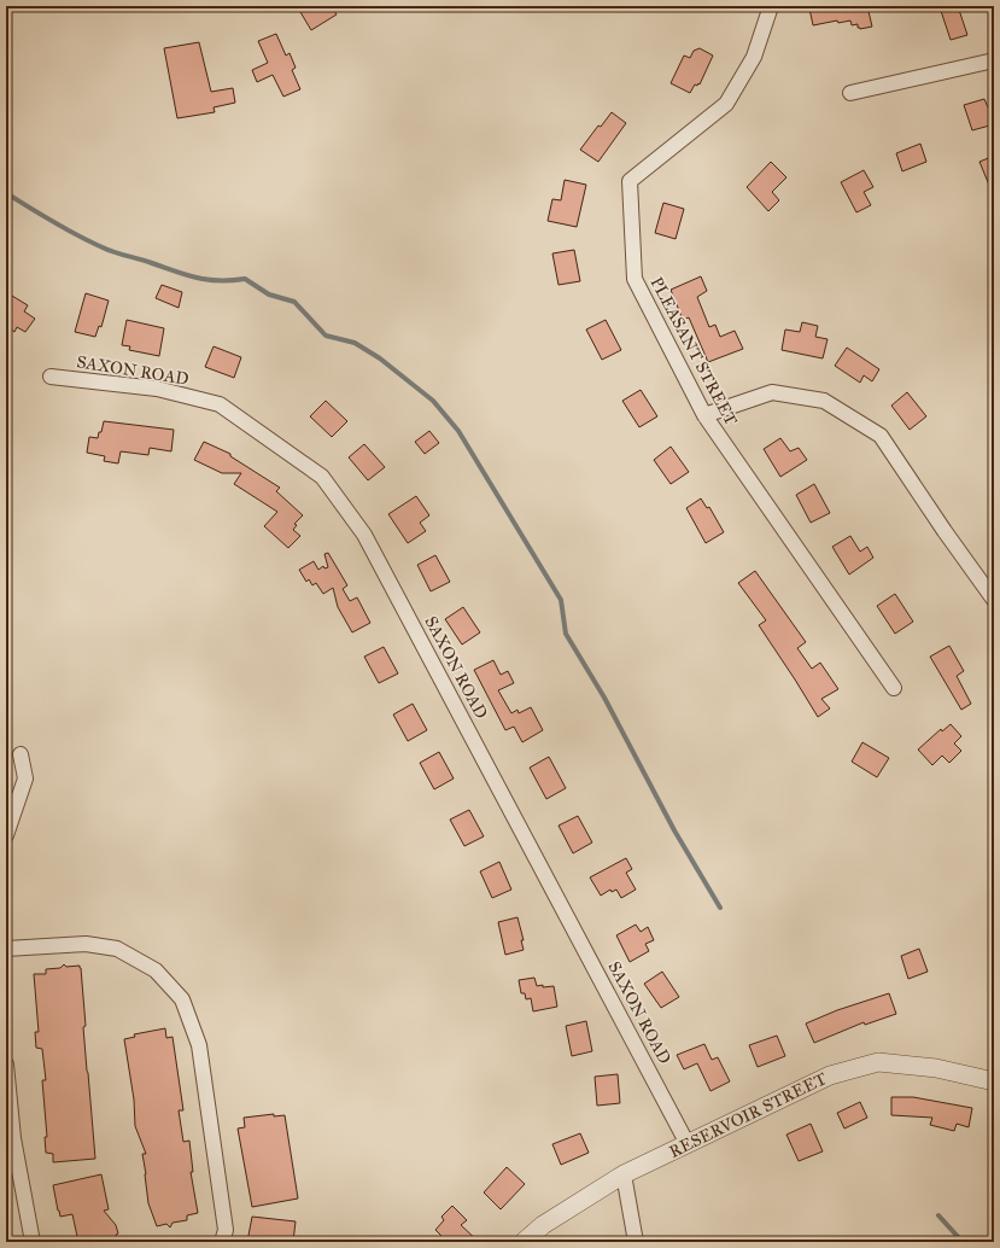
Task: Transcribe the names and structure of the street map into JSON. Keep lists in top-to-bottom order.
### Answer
{
  "streets": {
    "street": ["PLEASANT STREET", "SAXON ROAD", "RESERVOIR STREET"]
  },
  "crossings": [
    ["SAXON ROAD", "RESERVOIR STREET"]
  ]
}
